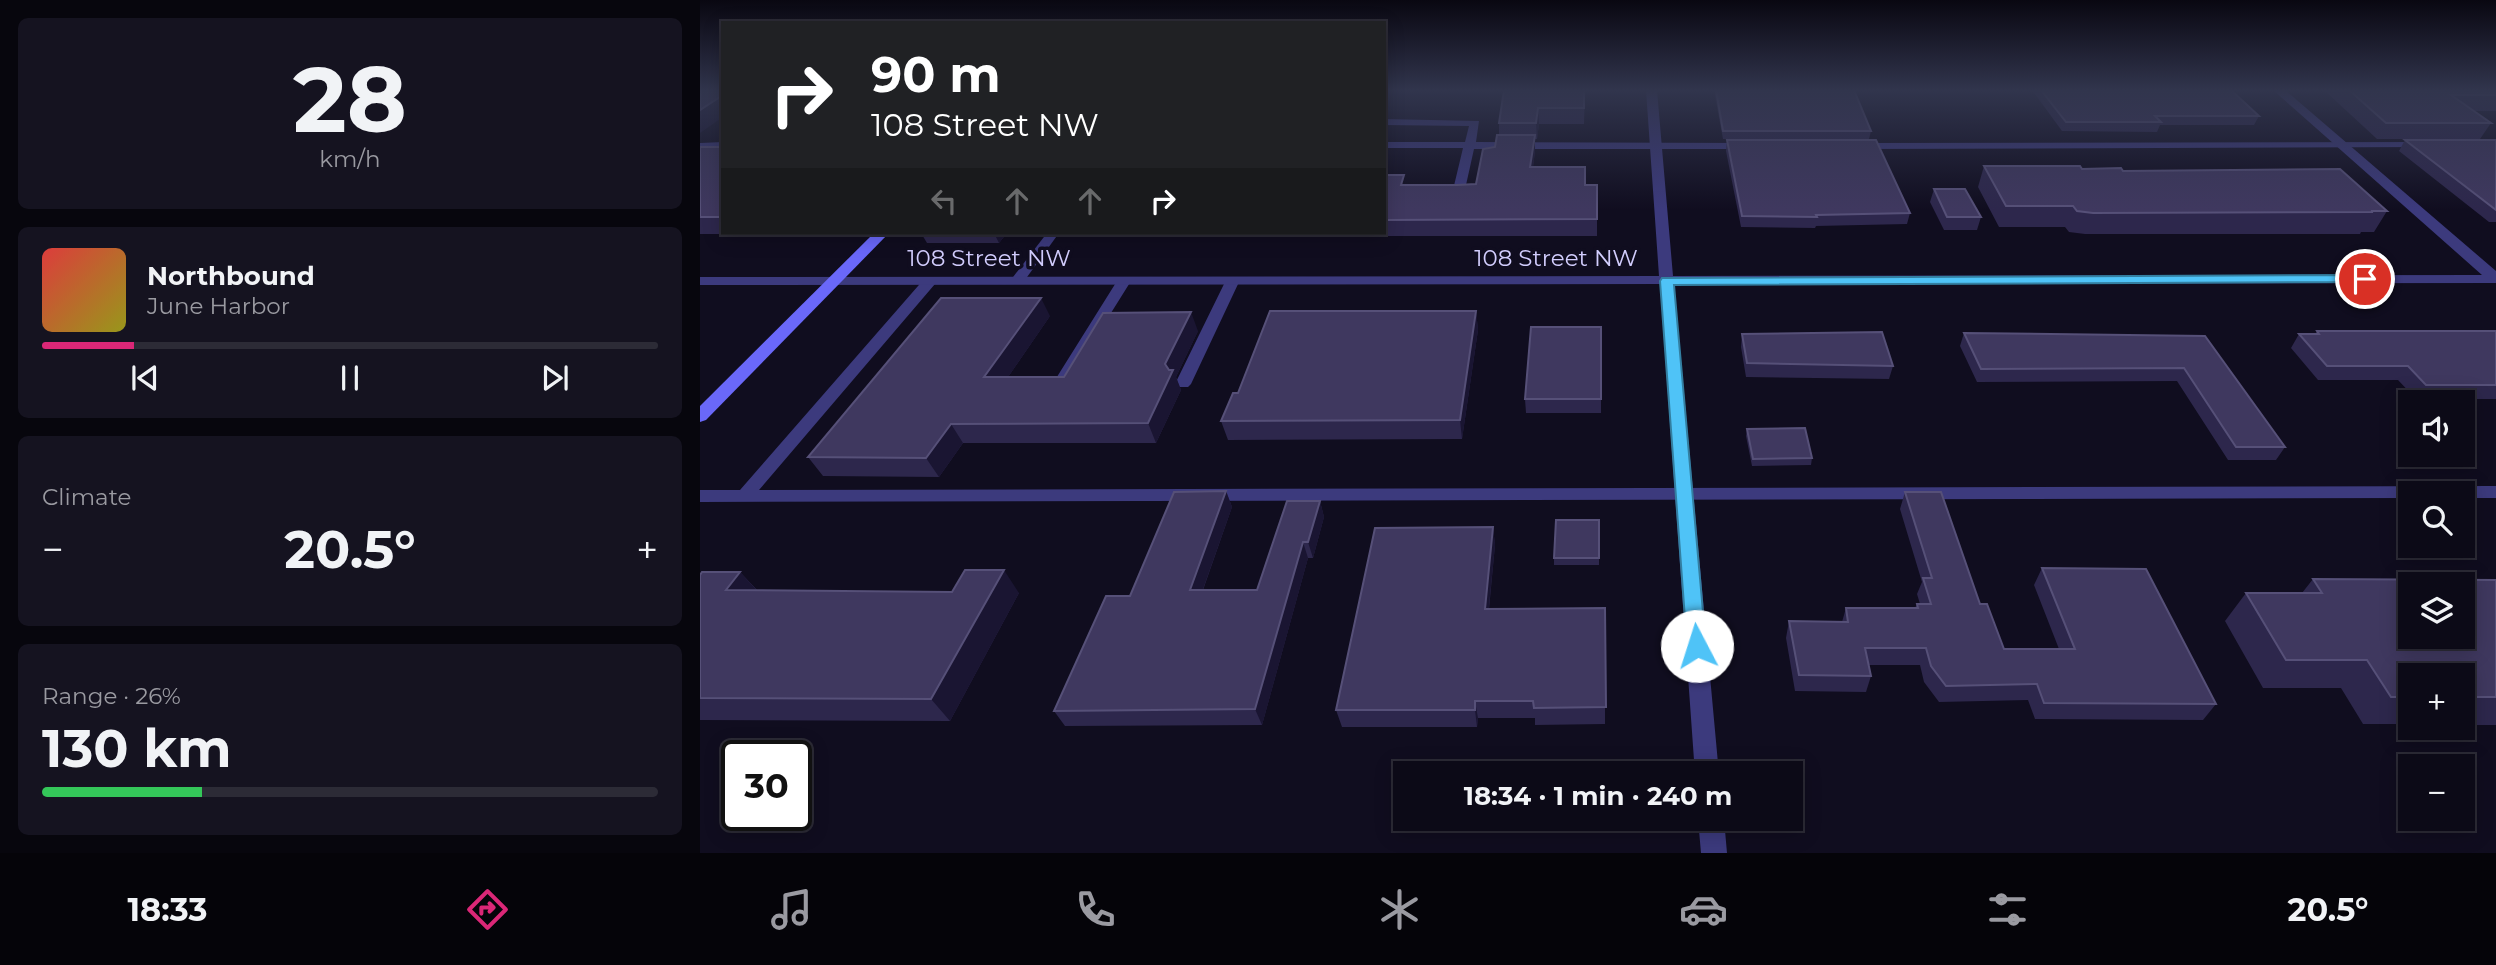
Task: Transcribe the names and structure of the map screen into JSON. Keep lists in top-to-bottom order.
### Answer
{
  "streets": {
    "street": ["108 Street NW"]
  },
  "page": {
    "tile": [
      ["28", "km/h"],
      "Climate",
      ["Range · 26%", "130 km"]
    ],
    "turn": ["90 m", "108 Street NW"],
    "song": ["Northbound", "June Harbor"],
    "map_buttons": ["+", "−"],
    "heat": ["−", "20.5°", "+"],
    "limit": "30",
    "trip": "18:34 · 1 min · 240 m",
    "tabs": ["18:33", "20.5°"]
  }
}
